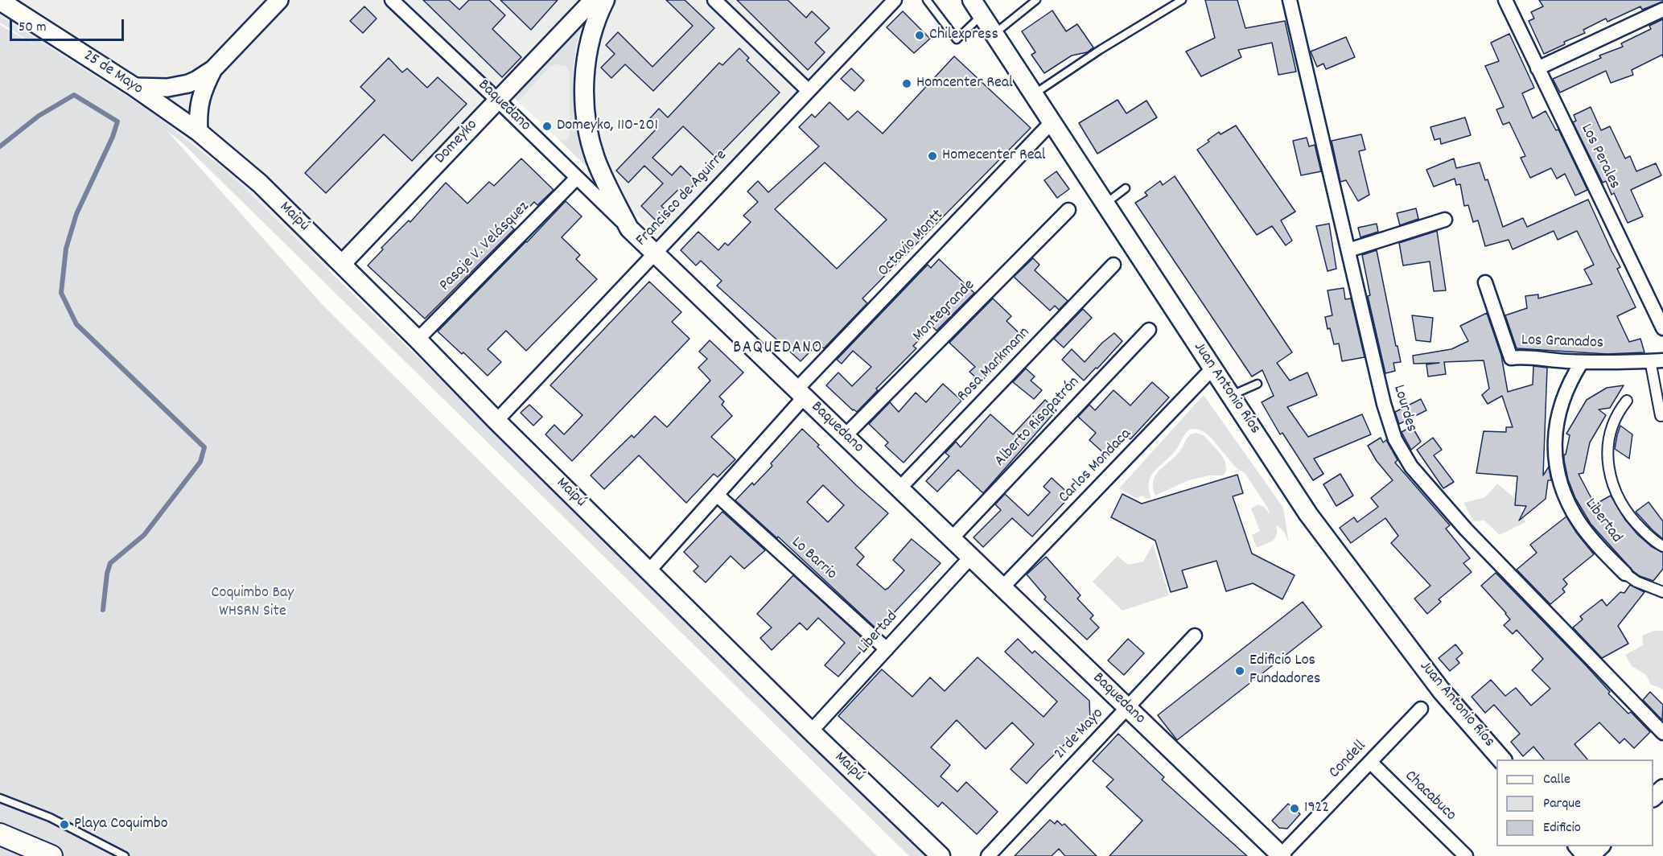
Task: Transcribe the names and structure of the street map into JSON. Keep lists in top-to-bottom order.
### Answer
{
  "streets": {
    "main road": [
      "25 de Mayo",
      "Baquedano",
      "Maipú",
      "Juan Antonio Ríos"
    ],
    "street": [
      "Domeyko",
      "Los Perales",
      "Francisco de Aguirre",
      "Octavio Montt",
      "Pasaje V. Velásquez",
      "Montegrande",
      "Los Granados",
      "Rosa Markmann",
      "Lourdes",
      "Alberto Risopatrón",
      "Carlos Mondaca",
      "Libertad",
      "Lo Barrio",
      "21 de Mayo",
      "Condell",
      "Chacabuco"
    ]
  },
  "crossings": [
    ["25 de Mayo", "Maipú"],
    ["Baquedano", "Domeyko"],
    ["Baquedano", "Francisco de Aguirre"],
    ["Baquedano", "Octavio Montt"],
    ["Baquedano", "Pasaje V. Velásquez"],
    ["Baquedano", "Montegrande"],
    ["Baquedano", "Rosa Markmann"],
    ["Baquedano", "Alberto Risopatrón"],
    ["Baquedano", "Carlos Mondaca"],
    ["Baquedano", "Libertad"],
    ["Baquedano", "21 de Mayo"],
    ["Baquedano", "Condell"],
    ["Domeyko", "Maipú"],
    ["Francisco de Aguirre", "Maipú"],
    ["Maipú", "Pasaje V. Velásquez"],
    ["Maipú", "Libertad"],
    ["Octavio Montt", "Juan Antonio Ríos"],
    ["Los Granados", "Libertad"],
    ["Juan Antonio Ríos", "Carlos Mondaca"],
    ["Libertad", "Lo Barrio"],
    ["Condell", "Chacabuco"]
  ],
  "districts": ["BAQUEDANO"],
  "parks": ["Coquimbo Bay WHSRN Site"],
  "places": [
    "Chilexpress",
    "Homcenter Real",
    "Domeyko, 110-201",
    "Homecenter Real",
    "Edificio Los Fundadores",
    "1922",
    "Playa Coquimbo"
  ],
  "legend": ["Calle", "Parque", "Edificio"],
  "scale_bar": "50 m"
}
